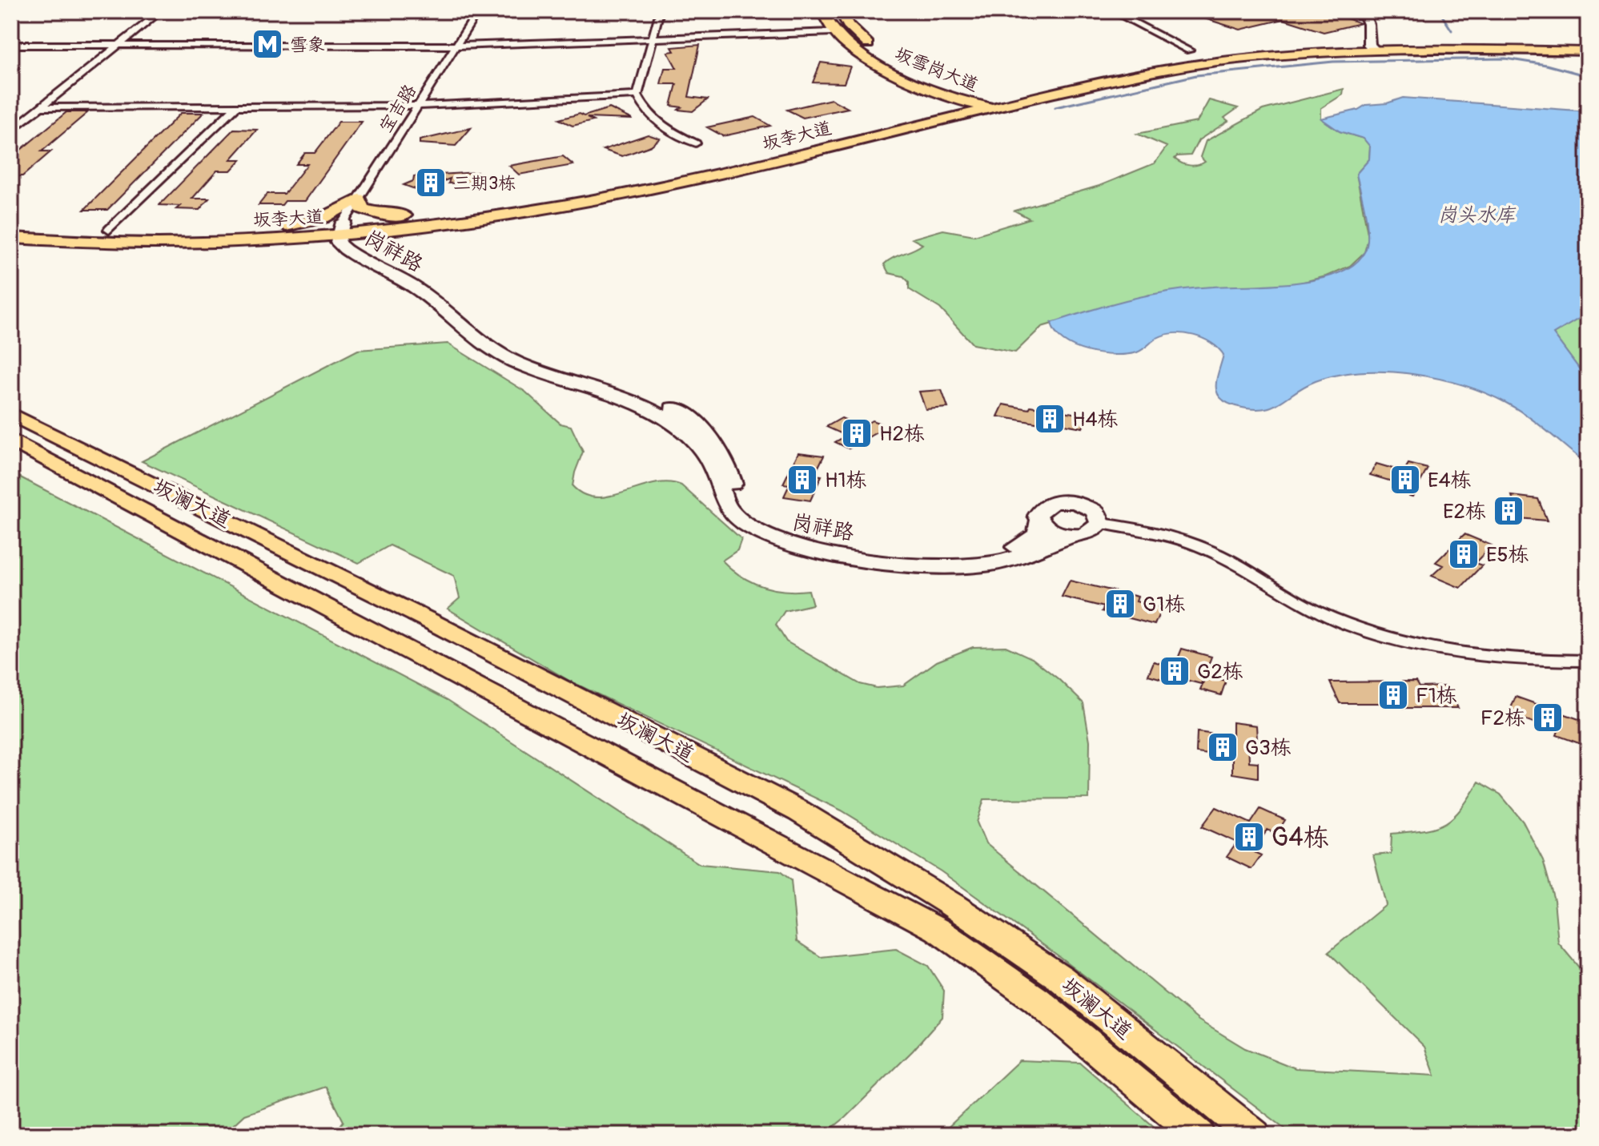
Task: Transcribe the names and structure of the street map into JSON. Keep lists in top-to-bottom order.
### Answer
{
  "streets": {
    "main road": ["坂雪岗大道", "坂李大道", "坂澜大道"],
    "street": ["宝吉路", "岗祥路"]
  },
  "crossings": [
    ["坂雪岗大道", "坂李大道"],
    ["宝吉路", "坂李大道"],
    ["宝吉路", "岗祥路"],
    ["坂李大道", "岗祥路"]
  ],
  "water": ["岗头水库"],
  "places": {
    "metro station": ["雪象"],
    "building": [
      "三期3栋",
      "H4栋",
      "H2栋",
      "H1栋",
      "E4栋",
      "E2栋",
      "E5栋",
      "G1栋",
      "G2栋",
      "F1栋",
      "F2栋",
      "G3栋",
      "G4栋"
    ]
  }
}
